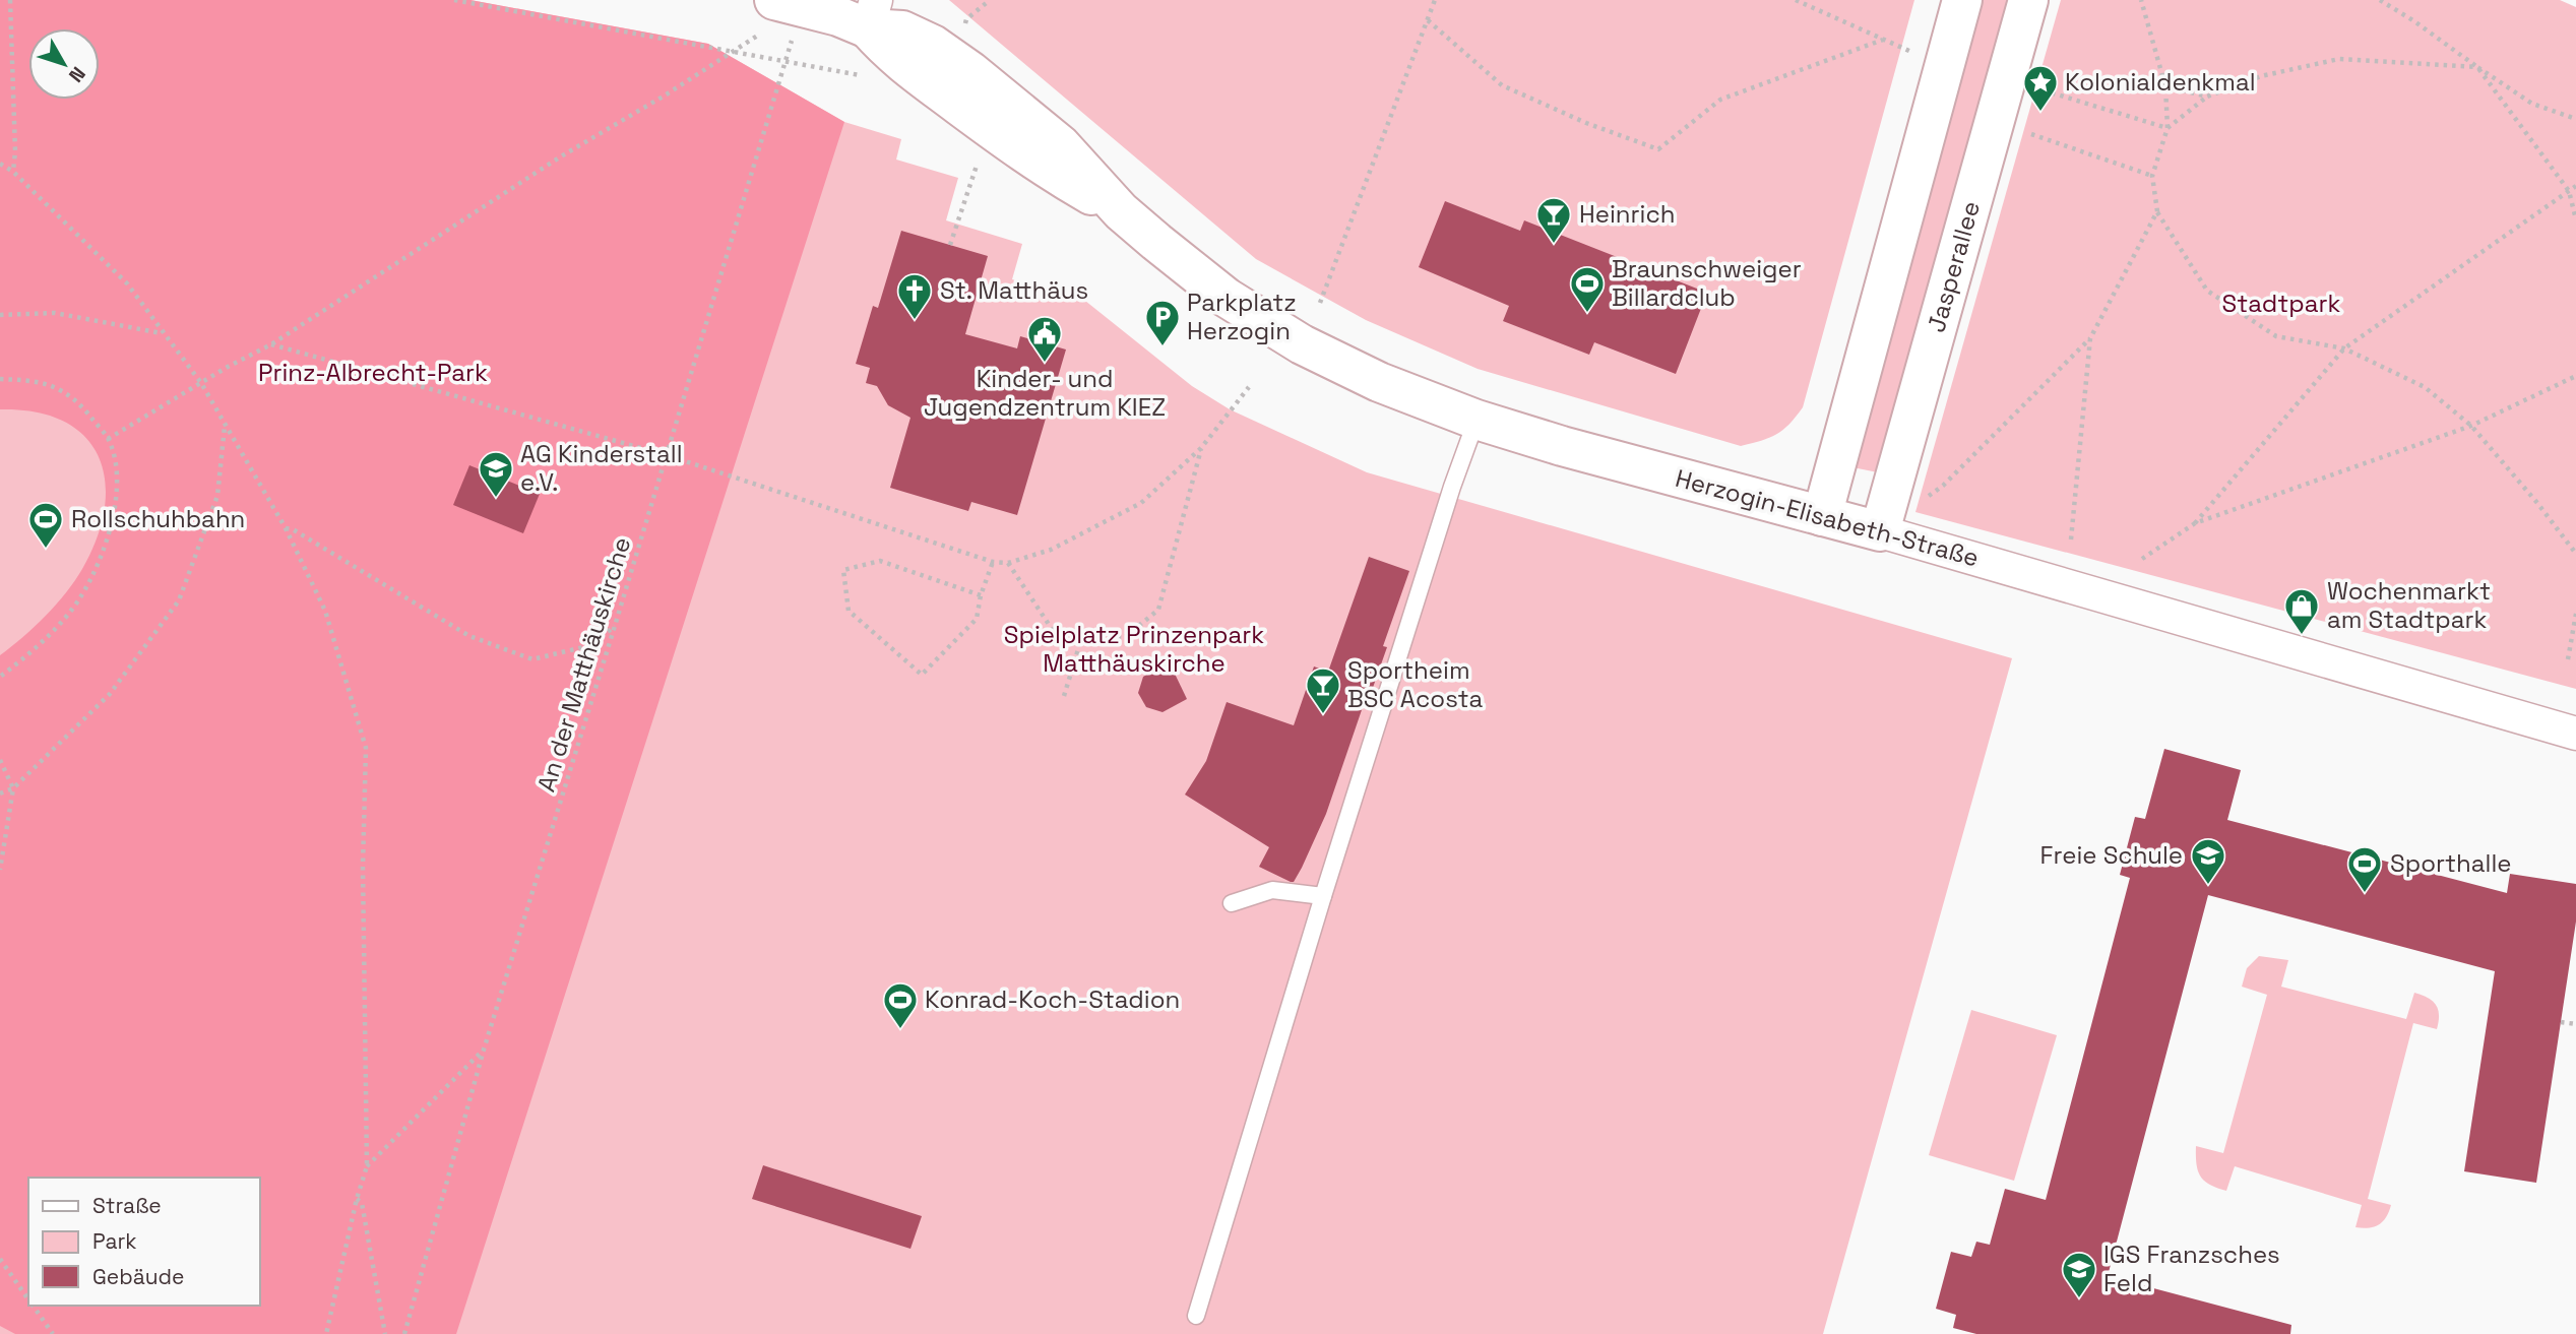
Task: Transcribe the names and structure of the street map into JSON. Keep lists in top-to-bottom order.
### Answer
{
  "streets": {
    "street": ["Jasperallee", "Herzogin-Elisabeth-Straße"],
    "path": ["An der Matthäuskirche"]
  },
  "crossings": [
    ["Jasperallee", "Herzogin-Elisabeth-Straße"],
    ["Herzogin-Elisabeth-Straße", "An der Matthäuskirche"]
  ],
  "parks": ["Stadtpark", "Prinz-Albrecht-Park", "Spielplatz Prinzenpark Matthäuskirche"],
  "places": {
    "place": ["Kolonialdenkmal"],
    "bar": ["Heinrich", "Sportheim BSC Acosta"],
    "sports": [
      "Braunschweiger Billardclub",
      "Rollschuhbahn",
      "Sporthalle",
      "Konrad-Koch-Stadion"
    ],
    "church": ["St. Matthäus"],
    "parking": ["Parkplatz Herzogin"],
    "public building": ["Kinder- und Jugendzentrum KIEZ"],
    "school or university": ["AG Kinderstall e.V.", "Freie Schule", "IGS Franzsches Feld"],
    "shop": ["Wochenmarkt am Stadtpark"]
  },
  "legend": ["Straße", "Park", "Gebäude"],
  "north": "bottom right"
}
